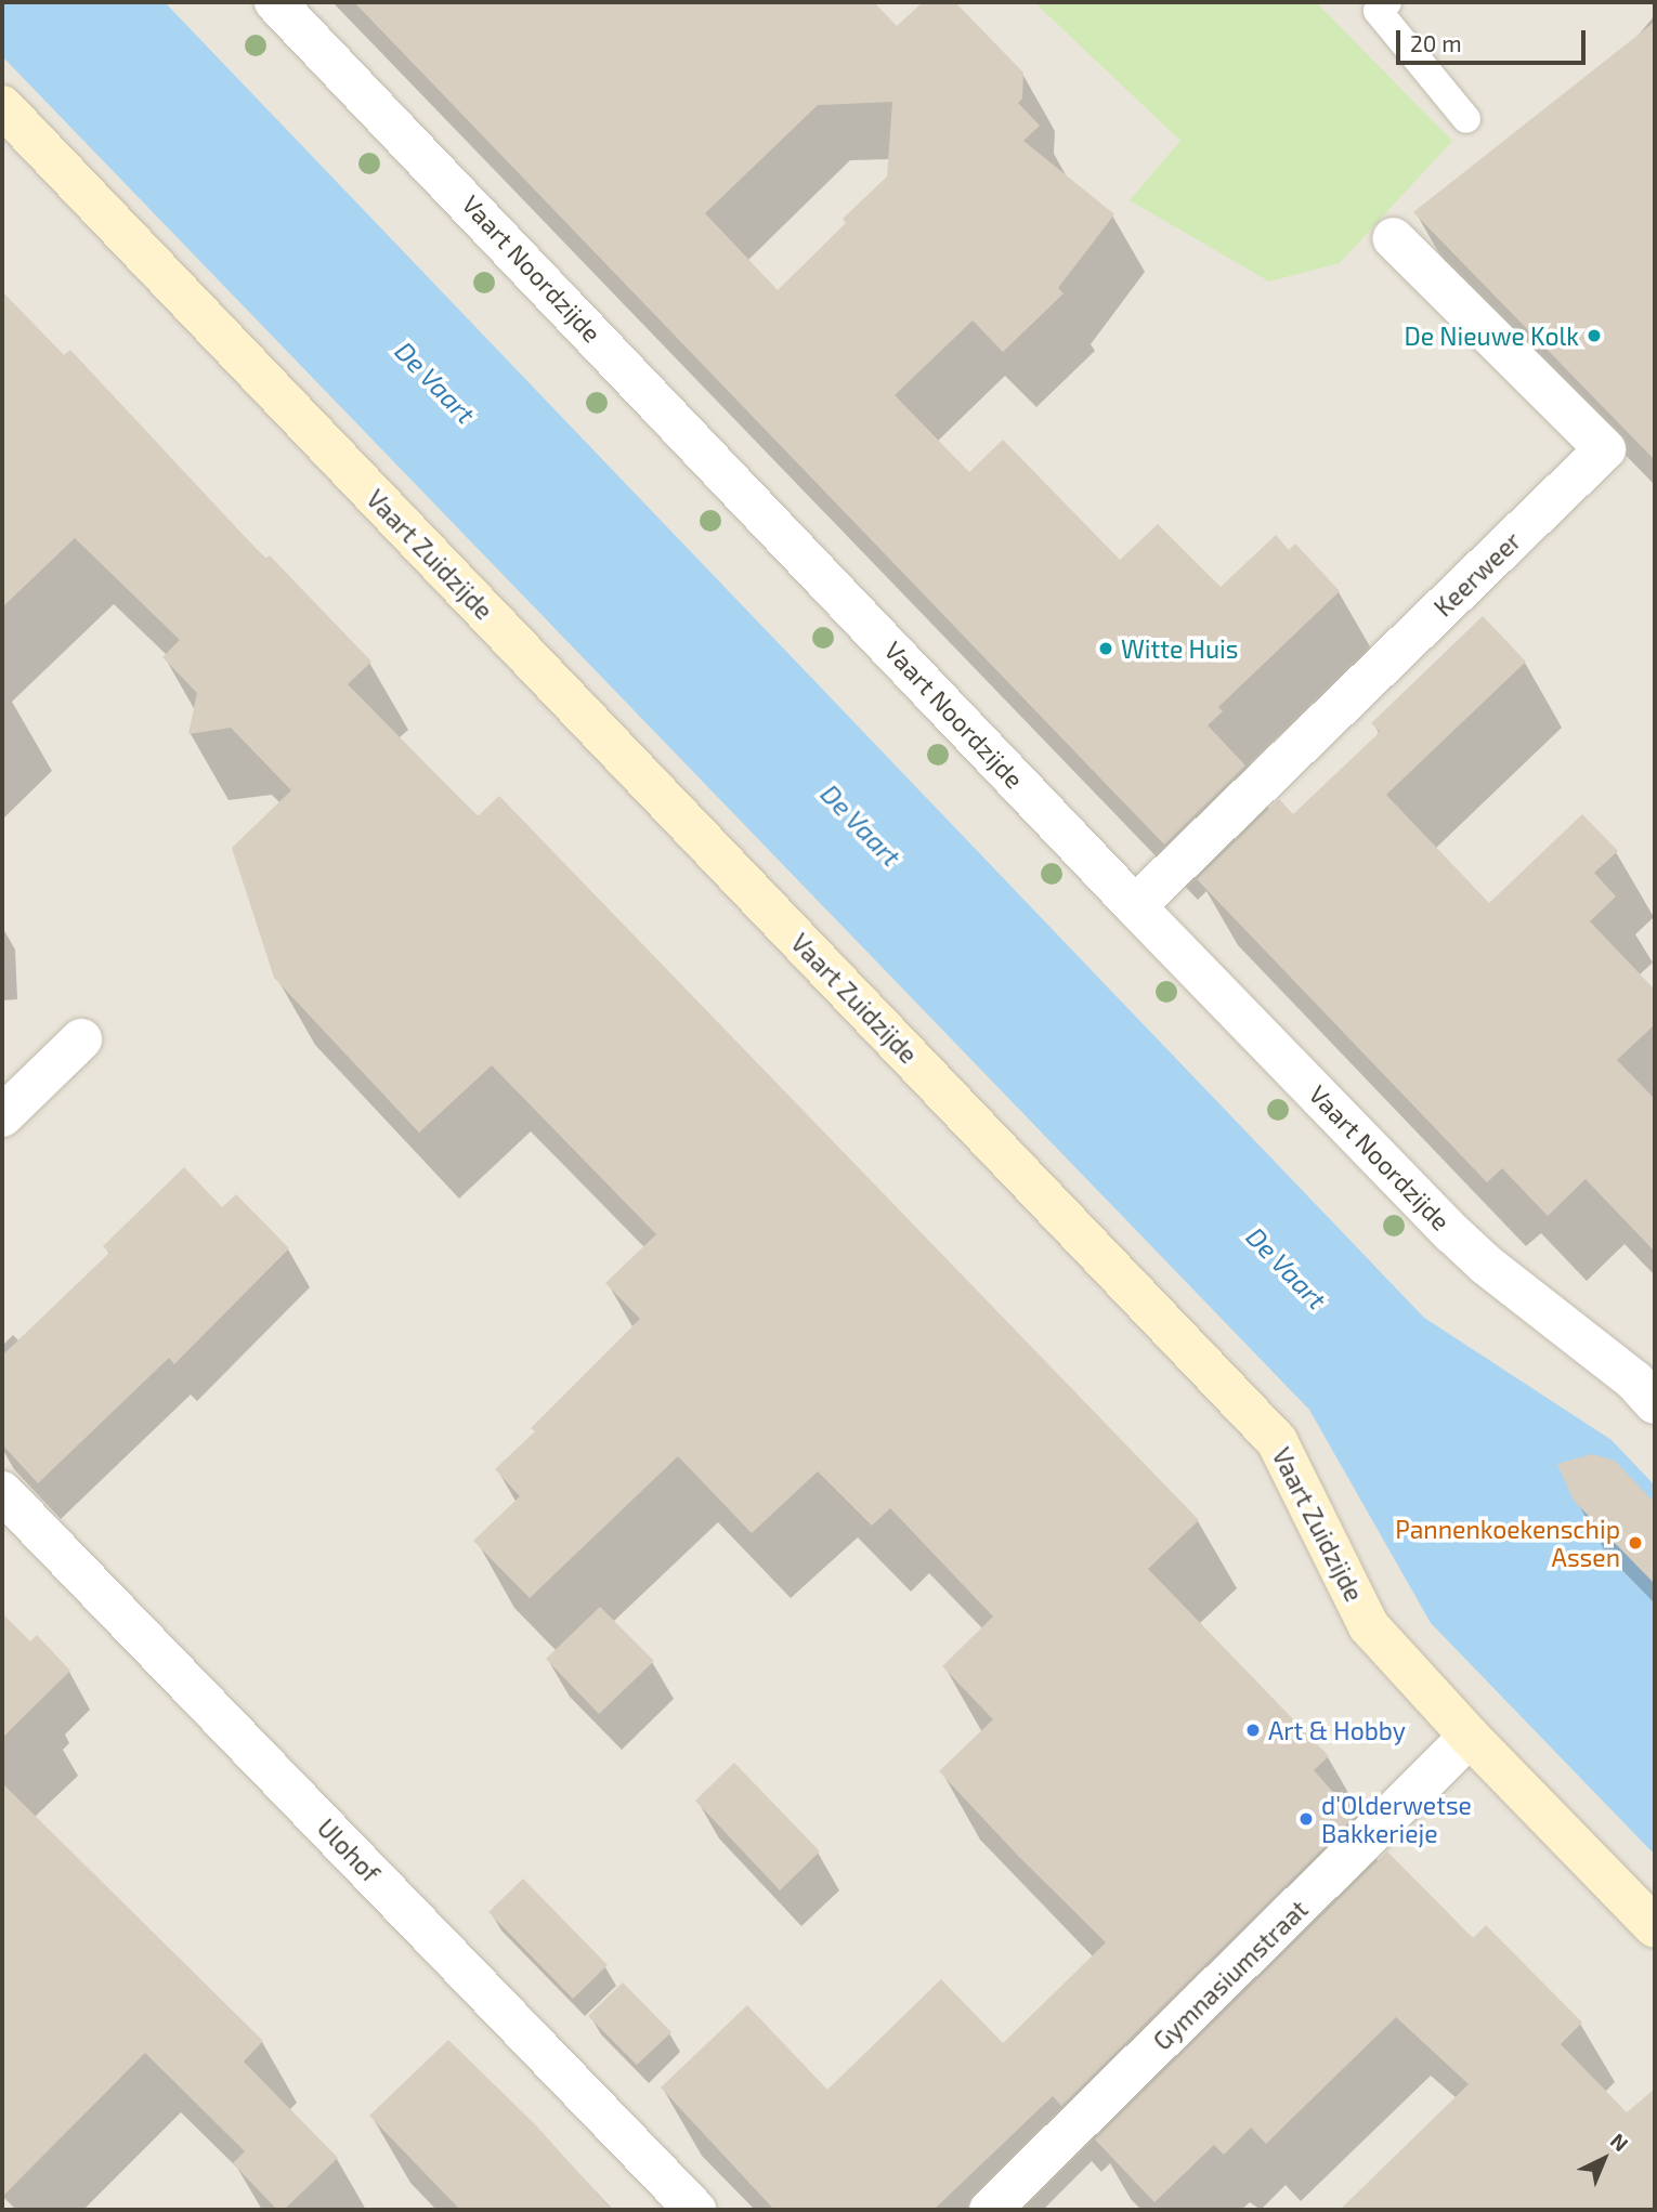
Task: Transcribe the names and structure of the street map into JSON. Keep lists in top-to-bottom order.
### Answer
{
  "streets": {
    "main road": ["Vaart Zuidzijde"],
    "street": [
      "Vaart Noordzijde",
      "Keerweer",
      "Ulohof",
      "Gymnasiumstraat"
    ]
  },
  "crossings": [
    ["Vaart Noordzijde", "Keerweer"],
    ["Vaart Zuidzijde", "Gymnasiumstraat"]
  ],
  "water": ["De Vaart"],
  "places": [
    "De Nieuwe Kolk",
    "Witte Huis",
    "Pannenkoekenschip Assen",
    "Art & Hobby",
    "d'Olderwetse Bakkerieje"
  ],
  "scale_bar": "20 m",
  "north": "top right"
}
